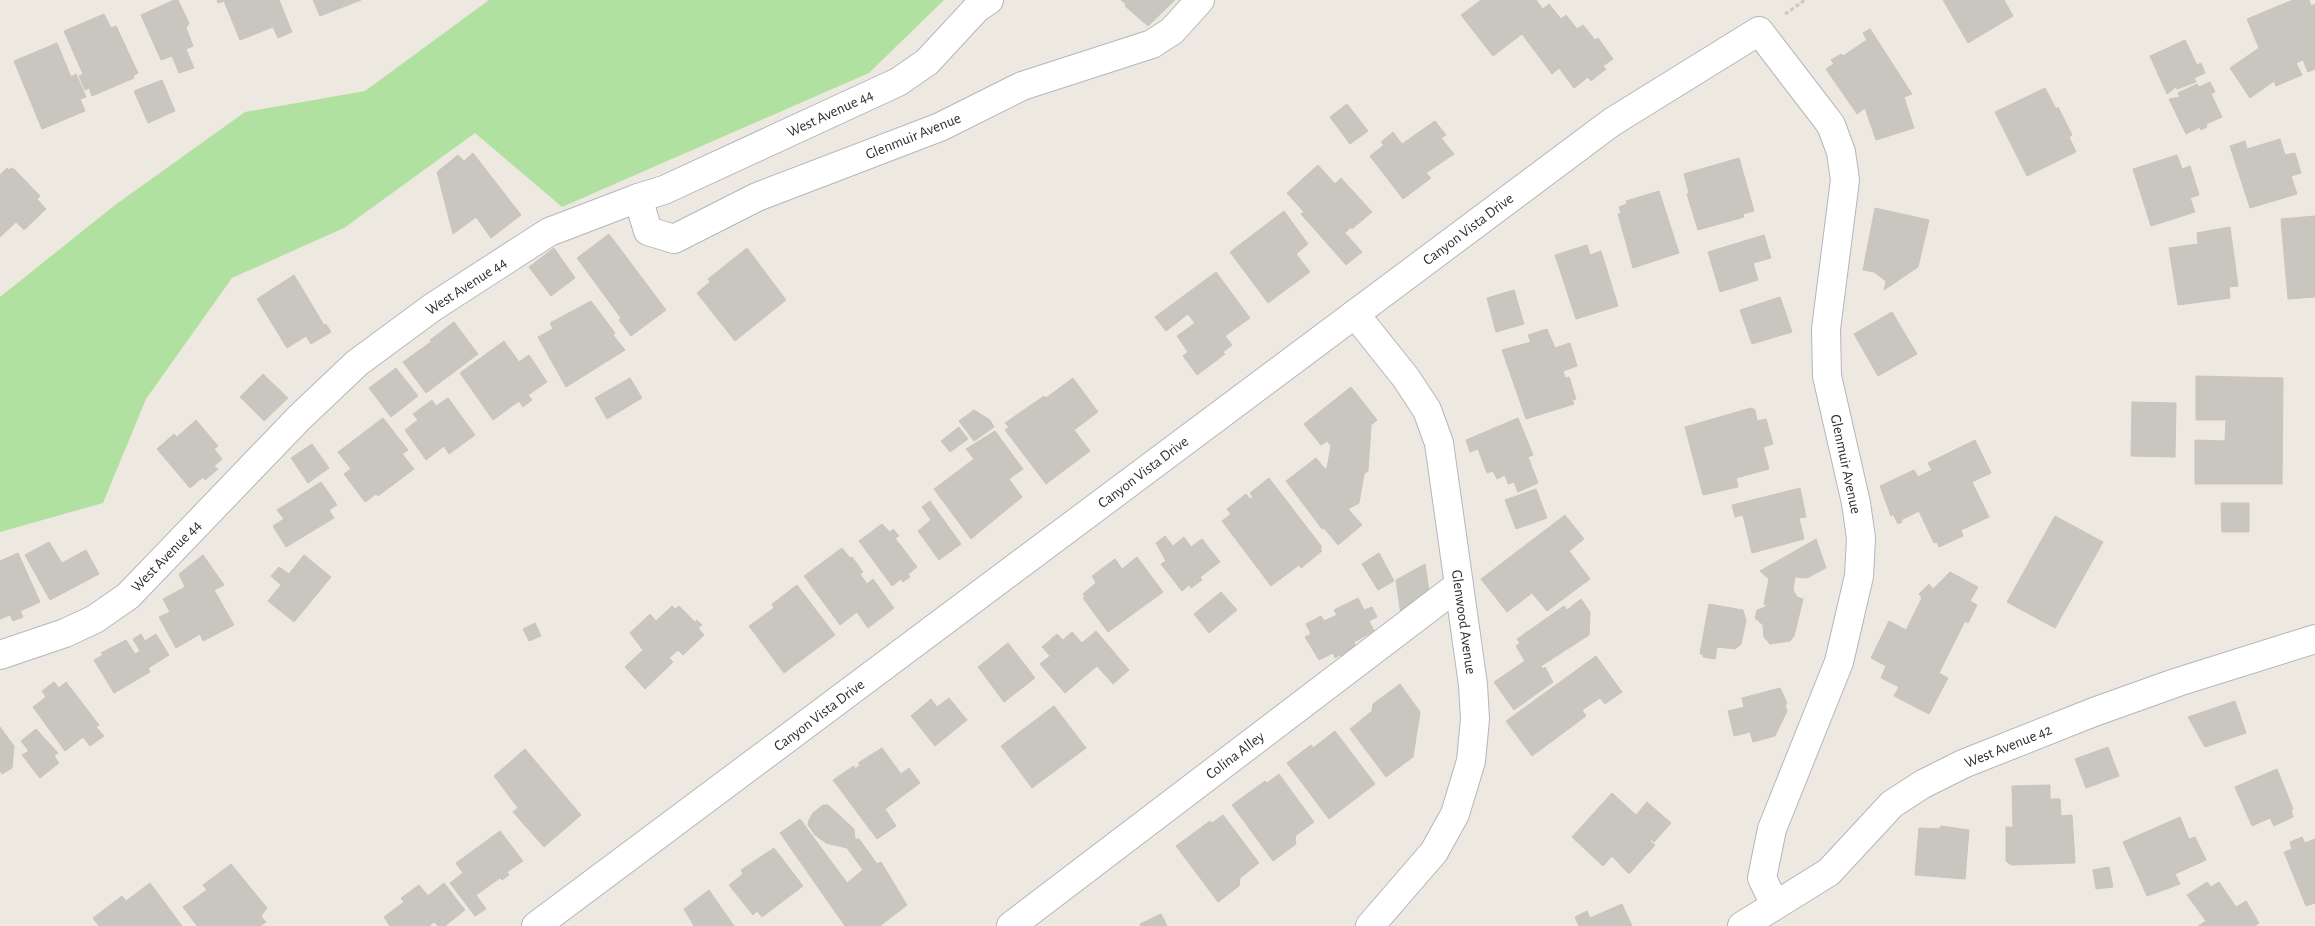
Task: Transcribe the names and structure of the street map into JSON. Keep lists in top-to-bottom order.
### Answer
{
  "streets": {
    "street": [
      "West Avenue 44",
      "Glenmuir Avenue",
      "Canyon Vista Drive",
      "Glenwood Avenue",
      "West Avenue 42",
      "Colina Alley"
    ]
  },
  "crossings": [
    ["West Avenue 44", "Glenmuir Avenue"],
    ["Glenmuir Avenue", "Canyon Vista Drive"],
    ["Glenmuir Avenue", "West Avenue 42"],
    ["Canyon Vista Drive", "Glenwood Avenue"],
    ["Glenwood Avenue", "Colina Alley"]
  ]
}
